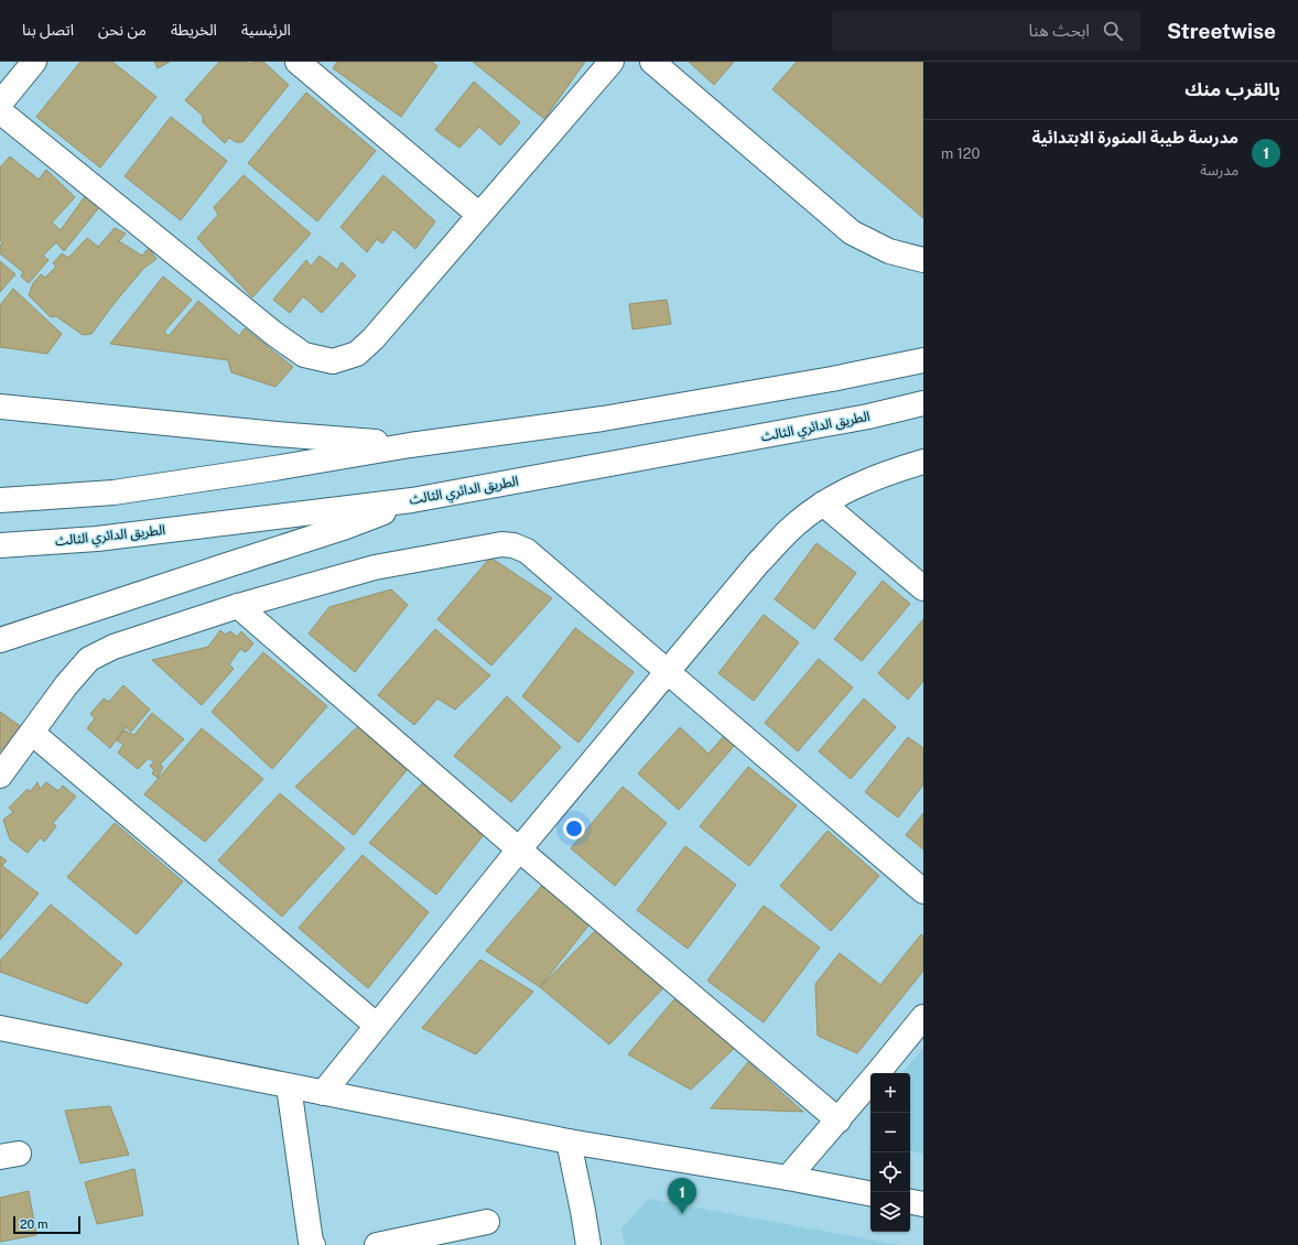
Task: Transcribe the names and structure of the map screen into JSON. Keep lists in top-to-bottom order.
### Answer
{
  "streets": {
    "main road": ["الطريق الدائري الثالث"]
  },
  "scale_bar": "20 m",
  "page": {
    "header": "Streetwise",
    "search": "ابحث هنا",
    "nav": [
      "الرئيسية",
      "الخريطة",
      "من نحن",
      "اتصل بنا"
    ],
    "heading": "بالقرب منك",
    "list": [
      {
        "mark": "1",
        "name": "مدرسة طيبة المنورة الابتدائية",
        "note": "مدرسة",
        "value": "120 m"
      }
    ],
    "map_buttons": ["+", "−"],
    "pins": "1",
    "scale": "20 m"
  }
}
